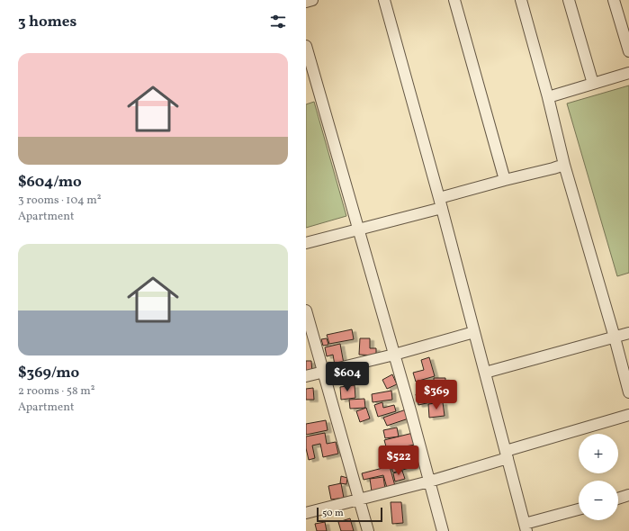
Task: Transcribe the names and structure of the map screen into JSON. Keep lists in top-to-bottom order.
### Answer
{
  "scale_bar": "50 m",
  "page": {
    "heading": "3 homes",
    "list": [
      {
        "name": "$604/mo",
        "note": "3 rooms · 104 m² · Apartment"
      },
      {
        "name": "$369/mo",
        "note": "2 rooms · 58 m² · Apartment"
      }
    ],
    "price": ["$604", "$369", "$522"],
    "map_buttons": ["+", "−"],
    "scale": "50 m"
  }
}
